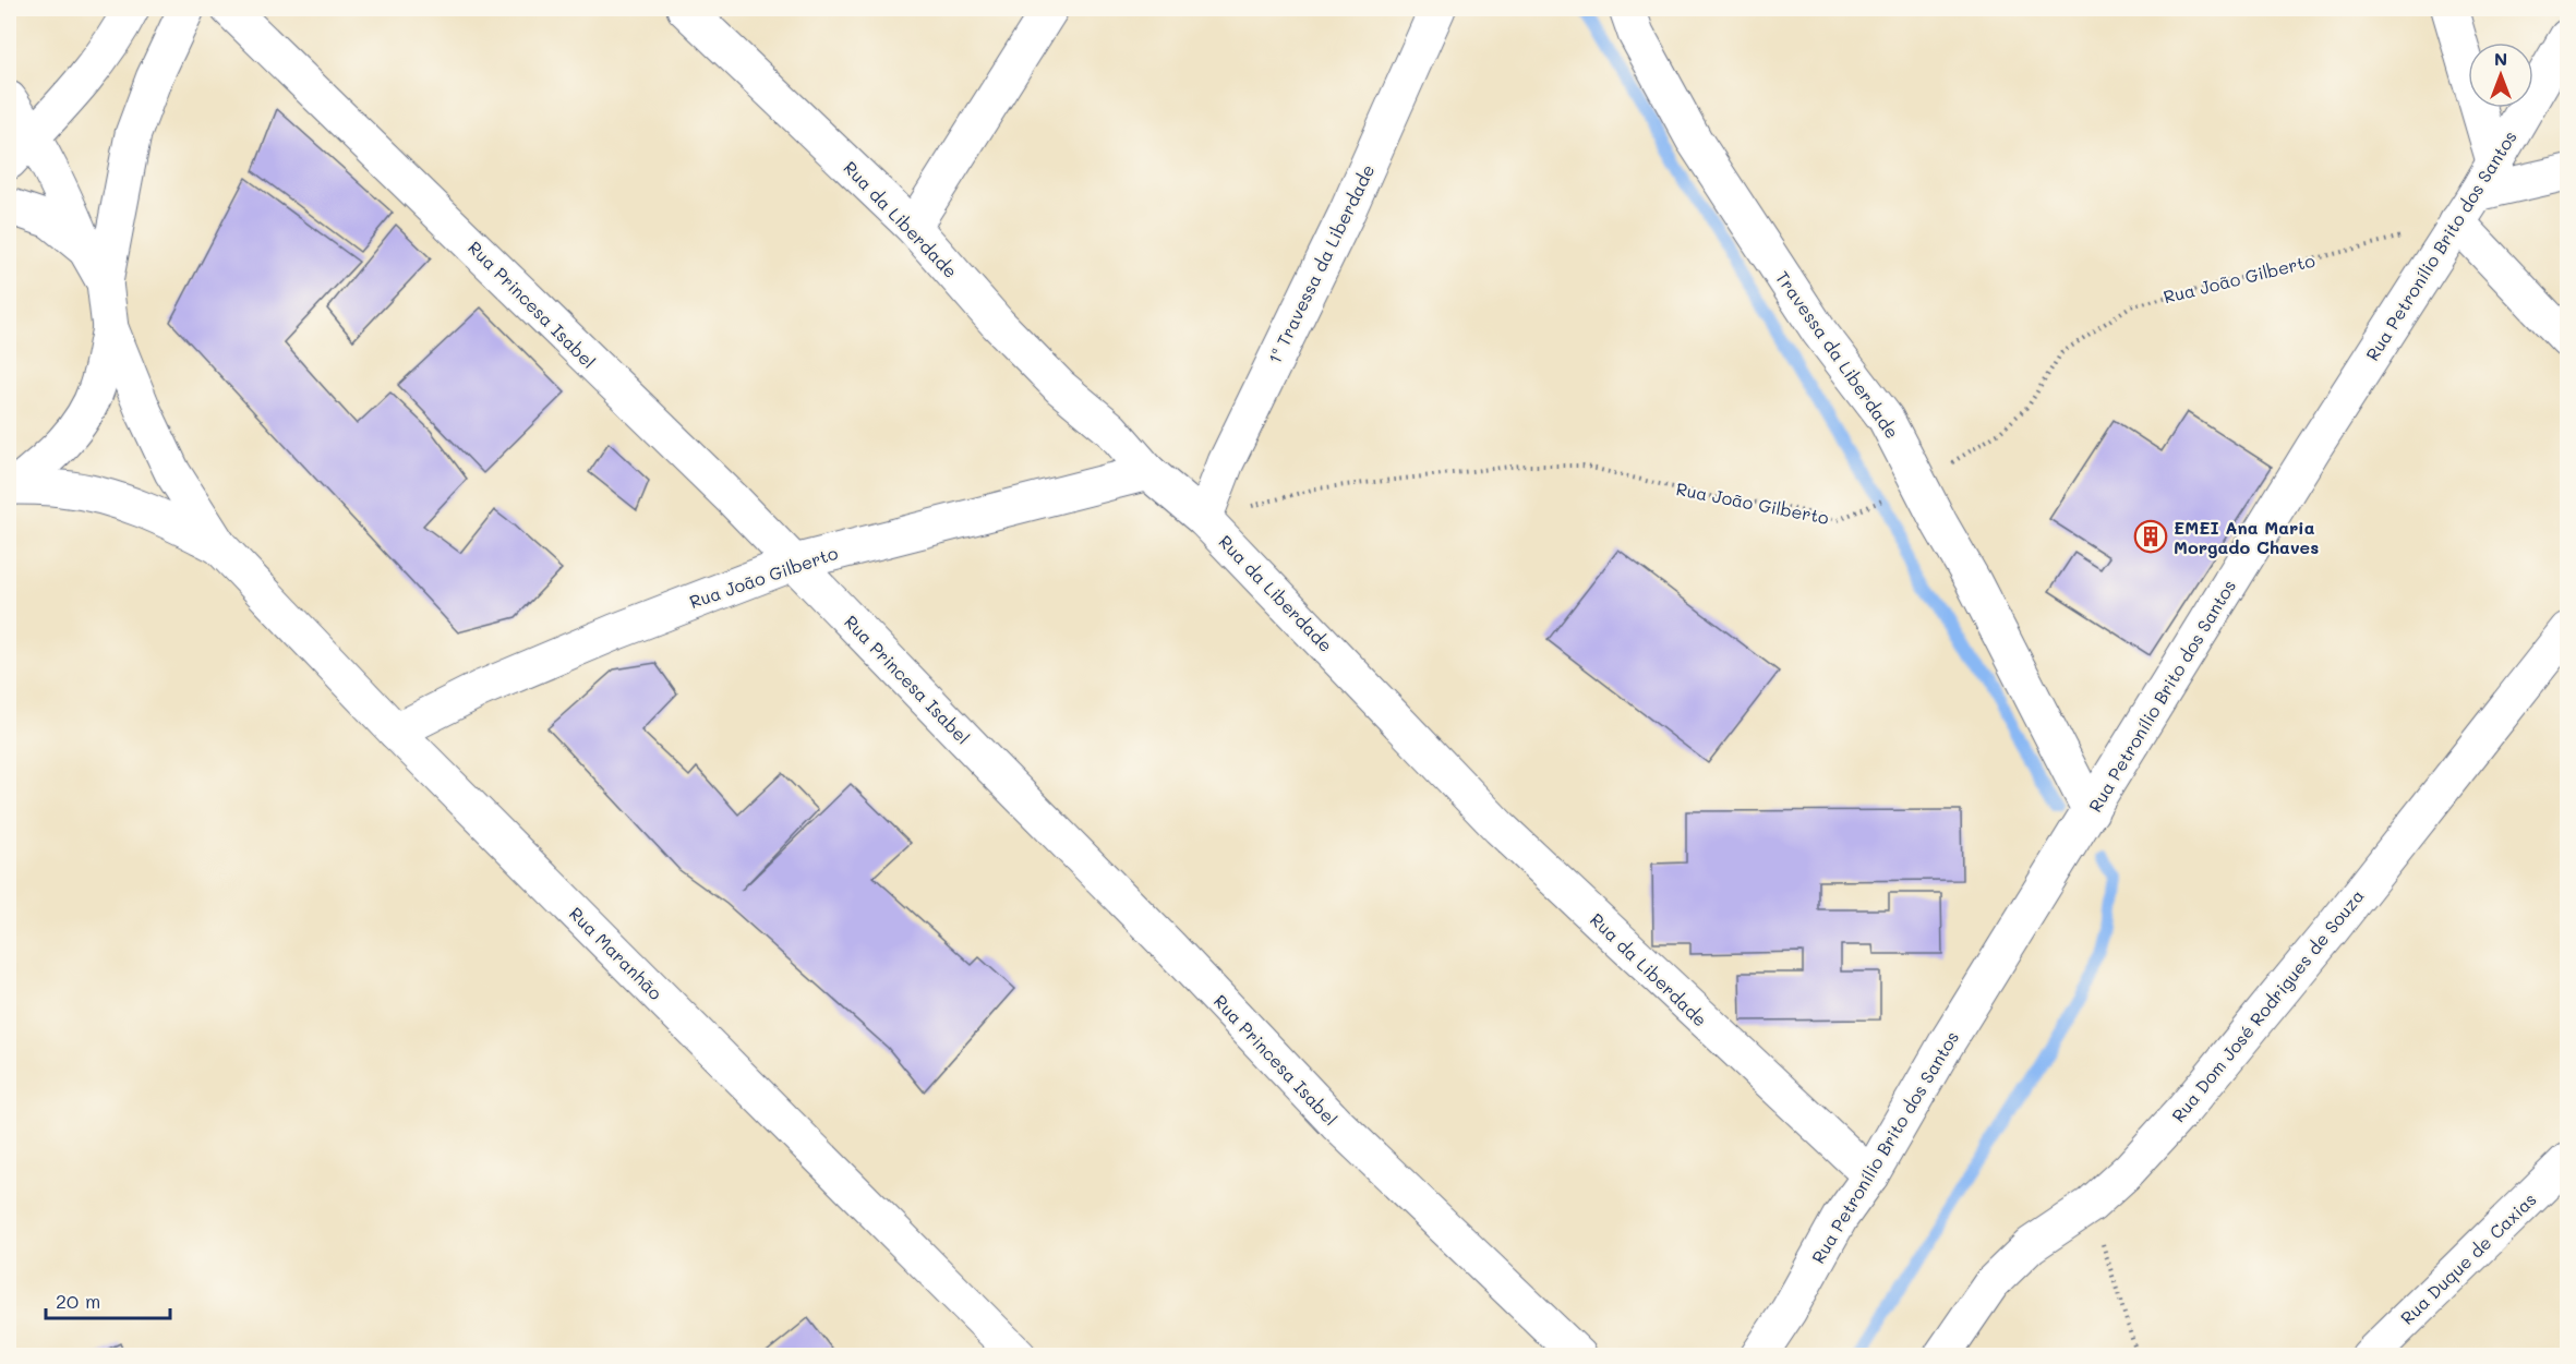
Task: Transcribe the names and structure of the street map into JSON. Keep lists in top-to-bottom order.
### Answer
{
  "streets": {
    "main road": [
      "Rua da Liberdade",
      "Rua Petronílio Brito dos Santos",
      "1ª Travessa da Liberdade",
      "Rua João Gilberto",
      "Rua Princesa Isabel",
      "Travessa da Liberdade",
      "Rua Maranhão",
      "Rua Dom José Rodrigues de Souza",
      "Rua Duque de Caxias"
    ]
  },
  "crossings": [
    ["Rua da Liberdade", "Rua Petronílio Brito dos Santos"],
    ["Rua da Liberdade", "1ª Travessa da Liberdade"],
    ["Rua da Liberdade", "Rua João Gilberto"],
    ["Rua Petronílio Brito dos Santos", "Rua João Gilberto"],
    ["Rua Petronílio Brito dos Santos", "Travessa da Liberdade"],
    ["1ª Travessa da Liberdade", "Rua João Gilberto"],
    ["Rua João Gilberto", "Rua Princesa Isabel"],
    ["Rua João Gilberto", "Travessa da Liberdade"],
    ["Rua João Gilberto", "Rua Maranhão"]
  ],
  "places": {
    "building": ["EMEI Ana Maria Morgado Chaves"]
  },
  "scale_bar": "20 m",
  "north": "top"
}
